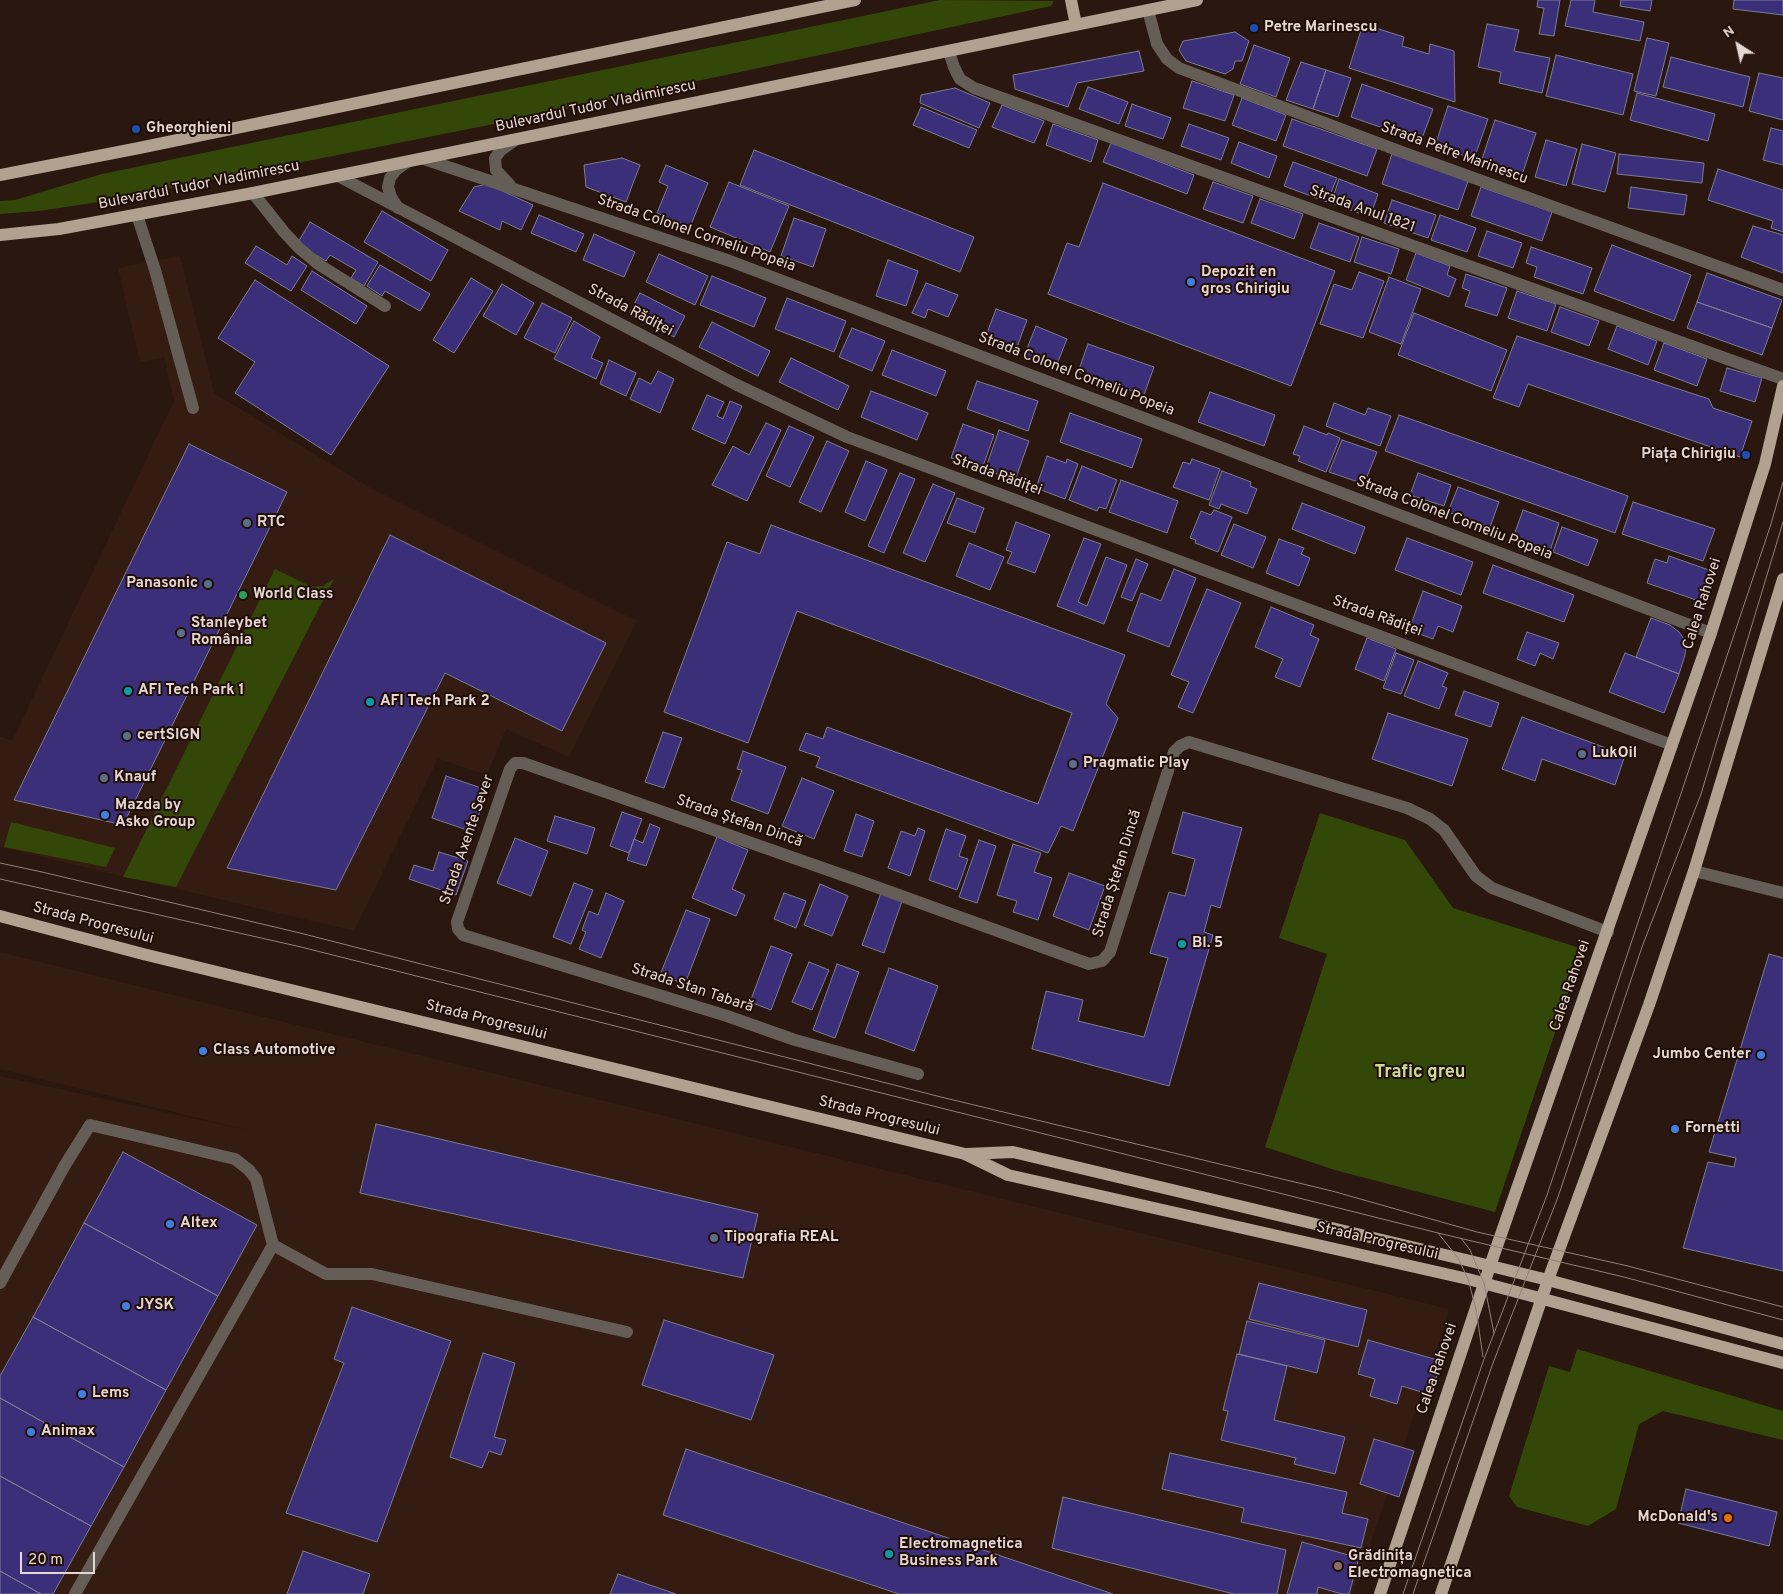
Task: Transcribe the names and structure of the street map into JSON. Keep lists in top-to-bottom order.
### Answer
{
  "streets": {
    "main road": ["Bulevardul Tudor Vladimirescu", "Calea Rahovei", "Strada Progresului"],
    "street": [
      "Strada Petre Marinescu",
      "Strada Anul 1821",
      "Strada Colonel Corneliu Popeia",
      "Strada Rădiței",
      "Strada Ștefan Dincă",
      "Strada Axente Sever",
      "Strada Stan Tabară"
    ]
  },
  "crossings": [
    ["Bulevardul Tudor Vladimirescu", "Strada Petre Marinescu"],
    ["Bulevardul Tudor Vladimirescu", "Strada Anul 1821"],
    ["Bulevardul Tudor Vladimirescu", "Strada Colonel Corneliu Popeia"],
    ["Bulevardul Tudor Vladimirescu", "Strada Rădiței"],
    ["Strada Colonel Corneliu Popeia", "Calea Rahovei"],
    ["Strada Rădiței", "Calea Rahovei"],
    ["Calea Rahovei", "Strada Ștefan Dincă"],
    ["Calea Rahovei", "Strada Progresului"],
    ["Strada Ștefan Dincă", "Strada Axente Sever"],
    ["Strada Axente Sever", "Strada Stan Tabară"]
  ],
  "districts": ["Trafic greu"],
  "places": [
    "Petre Marinescu",
    "Gheorghieni",
    "Depozit en gros Chirigiu",
    "Piața Chirigiu",
    "RTC",
    "Panasonic",
    "World Class",
    "Stanleybet România",
    "AFI Tech Park 1",
    "AFI Tech Park 2",
    "certSIGN",
    "LukOil",
    "Pragmatic Play",
    "Knauf",
    "Mazda by Asko Group",
    "Bl. 5",
    "Class Automotive",
    "Jumbo Center",
    "Fornetti",
    "Altex",
    "Tipografia REAL",
    "JYSK",
    "Lems",
    "Animax",
    "McDonald's",
    "Electromagnetica Business Park",
    "Grădinița Electromagnetica"
  ],
  "scale_bar": "20 m",
  "north": "top left"
}
